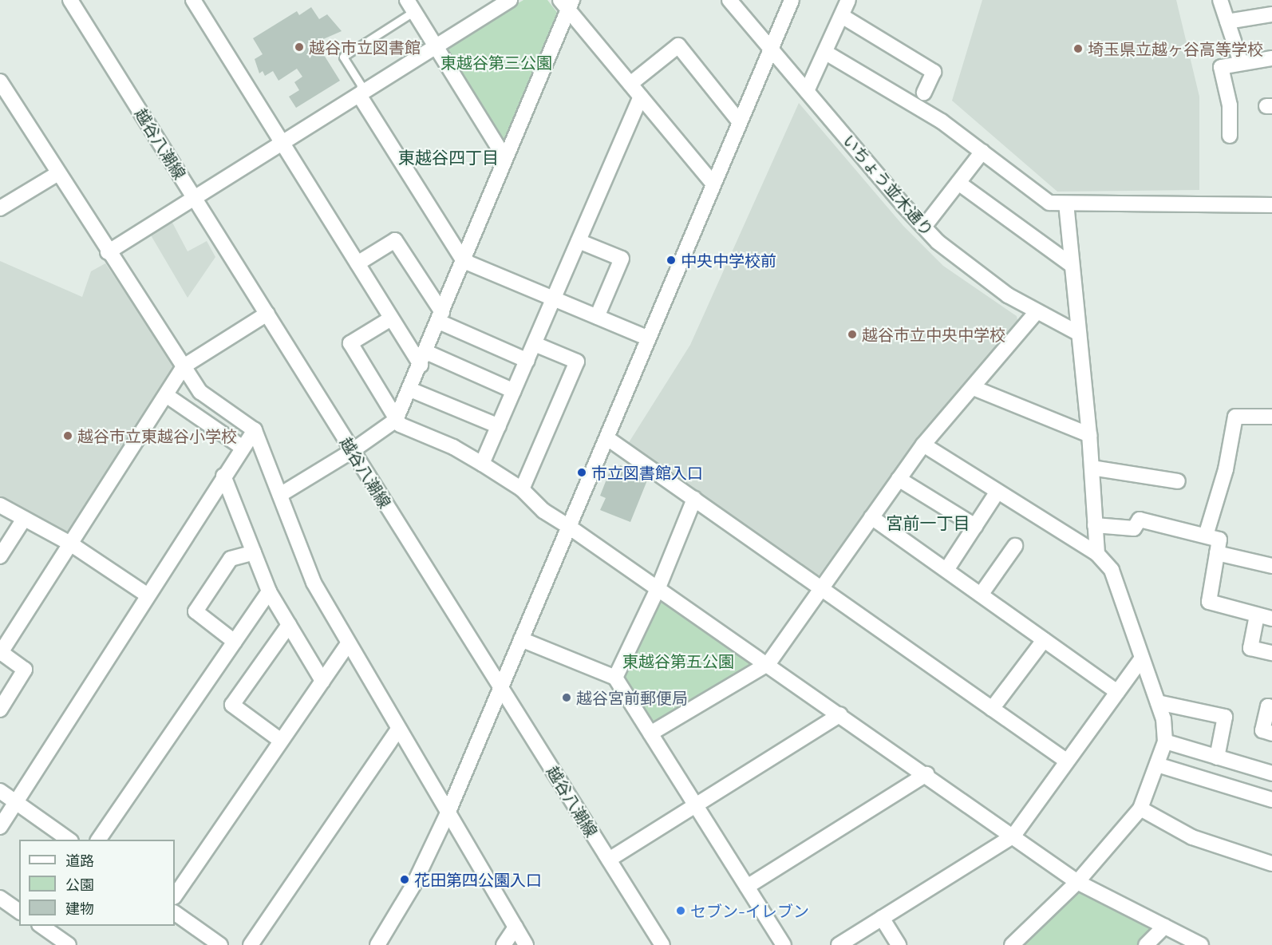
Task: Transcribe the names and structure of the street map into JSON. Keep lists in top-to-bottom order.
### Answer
{
  "streets": {
    "street": ["越谷八潮線", "いちょう並木通り"]
  },
  "districts": ["東越谷四丁目", "宮前一丁目"],
  "parks": ["東越谷第三公園", "東越谷第五公園"],
  "places": [
    "越谷市立図書館",
    "埼玉県立越ヶ谷高等学校",
    "中央中学校前",
    "越谷市立中央中学校",
    "越谷市立東越谷小学校",
    "市立図書館入口",
    "越谷宮前郵便局",
    "花田第四公園入口",
    "セブン-イレブン"
  ],
  "legend": ["道路", "公園", "建物"]
}
